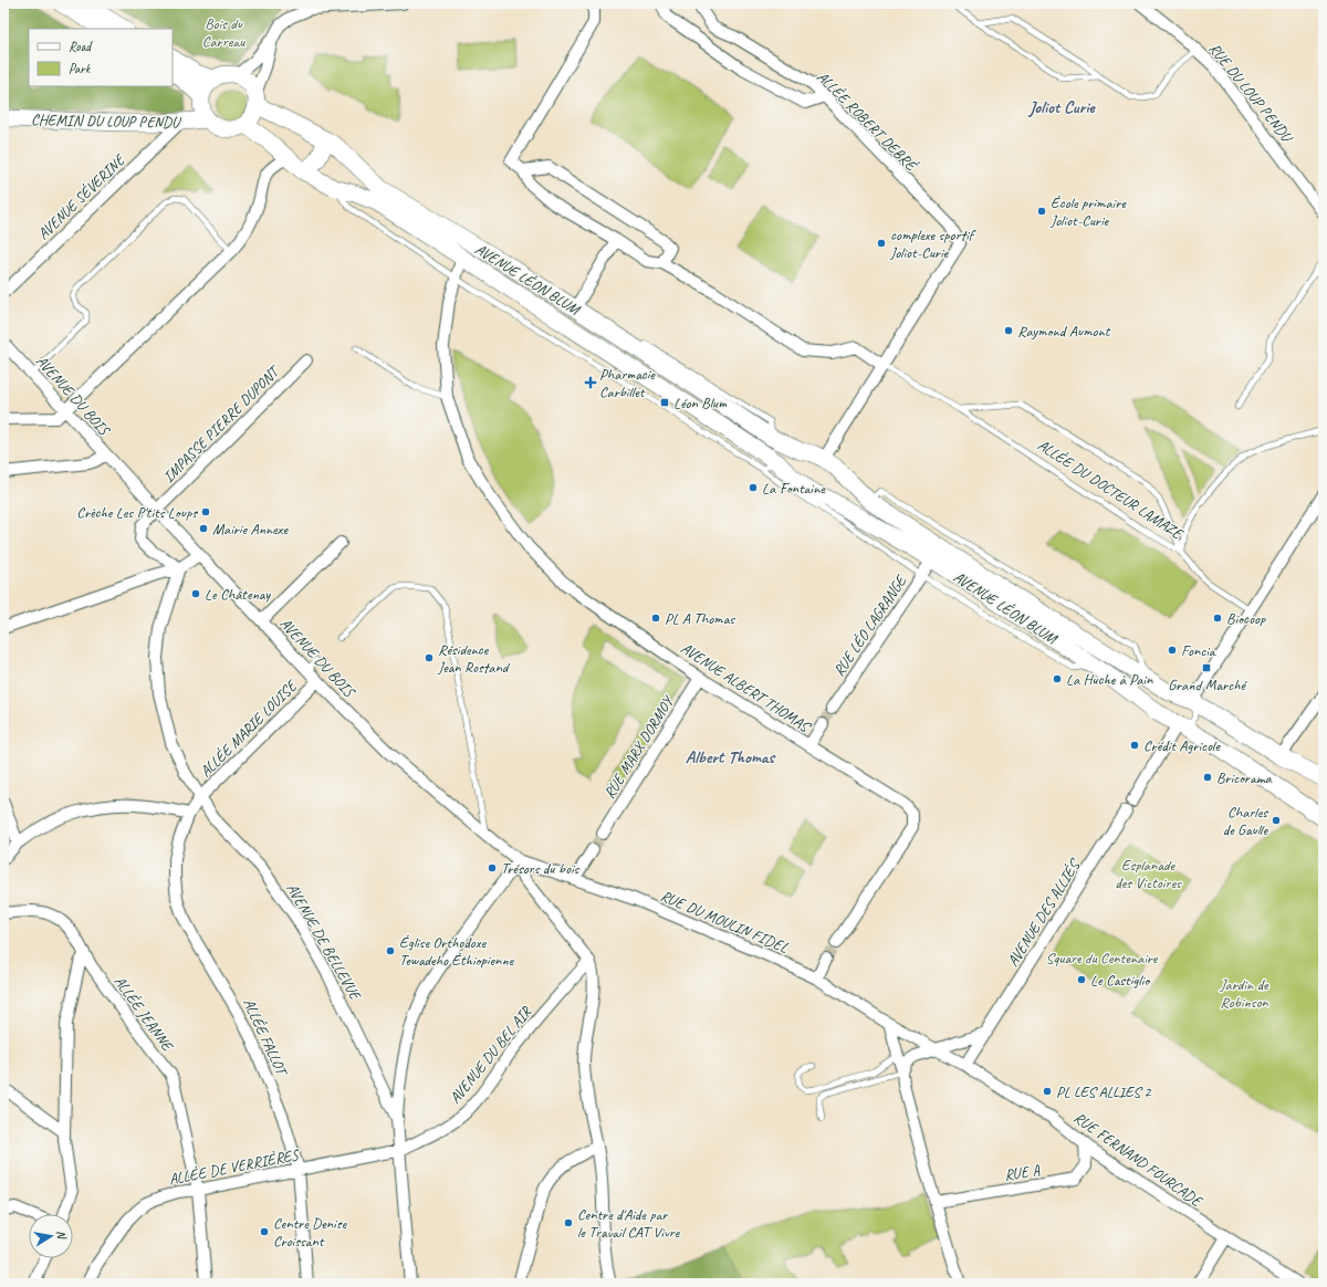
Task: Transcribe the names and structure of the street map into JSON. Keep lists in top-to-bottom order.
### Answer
{
  "streets": {
    "main road": ["CHEMIN DU LOUP PENDU", "AVENUE LÉON BLUM"],
    "street": [
      "RUE DU LOUP PENDU",
      "ALLÉE ROBERT DEBRÉ",
      "AVENUE SÉVERINE",
      "AVENUE DU BOIS",
      "IMPASSE PIERRE DUPONT",
      "RUE LÉO LAGRANGE",
      "AVENUE ALBERT THOMAS",
      "ALLÉE MARIE LOUISE",
      "RUE MARX DORMOY",
      "AVENUE DES ALLIÉS",
      "RUE DU MOULIN FIDEL",
      "AVENUE DE BELLEVUE",
      "ALLÉE JEANNE",
      "ALLÉE FALLOT",
      "AVENUE DU BEL AIR",
      "RUE FERNAND FOURCADE",
      "ALLÉE DE VERRIÈRES",
      "RUE A"
    ],
    "lane": ["ALLÉE DU DOCTEUR LAMAZE"]
  },
  "crossings": [
    ["CHEMIN DU LOUP PENDU", "AVENUE SÉVERINE"],
    ["CHEMIN DU LOUP PENDU", "AVENUE LÉON BLUM"],
    ["ALLÉE ROBERT DEBRÉ", "ALLÉE DU DOCTEUR LAMAZE"],
    ["AVENUE LÉON BLUM", "RUE LÉO LAGRANGE"],
    ["AVENUE LÉON BLUM", "AVENUE ALBERT THOMAS"],
    ["AVENUE LÉON BLUM", "AVENUE DES ALLIÉS"],
    ["AVENUE DU BOIS", "IMPASSE PIERRE DUPONT"],
    ["AVENUE DU BOIS", "ALLÉE MARIE LOUISE"],
    ["AVENUE DU BOIS", "RUE DU MOULIN FIDEL"],
    ["IMPASSE PIERRE DUPONT", "AVENUE DE BELLEVUE"],
    ["AVENUE ALBERT THOMAS", "RUE MARX DORMOY"],
    ["ALLÉE MARIE LOUISE", "AVENUE DE BELLEVUE"],
    ["AVENUE DES ALLIÉS", "RUE FERNAND FOURCADE"],
    ["RUE DU MOULIN FIDEL", "RUE FERNAND FOURCADE"],
    ["AVENUE DE BELLEVUE", "AVENUE DU BEL AIR"],
    ["AVENUE DE BELLEVUE", "ALLÉE DE VERRIÈRES"],
    ["ALLÉE JEANNE", "ALLÉE DE VERRIÈRES"],
    ["ALLÉE FALLOT", "ALLÉE DE VERRIÈRES"],
    ["AVENUE DU BEL AIR", "ALLÉE DE VERRIÈRES"],
    ["RUE FERNAND FOURCADE", "RUE A"]
  ],
  "districts": ["Joliot Curie", "Albert Thomas"],
  "parks": [
    "Bois du Carreau",
    "Esplanade des Victoires",
    "Square du Centenaire",
    "Jardin de Robinson"
  ],
  "places": {
    "other": [
      "École primaire Joliot-Curie",
      "complexe sportif Joliot-Curie",
      "Raymond Aumont",
      "La Fontaine",
      "Crèche Les P'tits Loups",
      "Mairie Annexe",
      "Le Châtenay",
      "PL A Thomas",
      "Biocoop",
      "Foncia",
      "Résidence Jean Rostand",
      "La Huche à Pain",
      "Crédit Agricole",
      "Bricorama",
      "Charles de Gaulle",
      "Trésors du bois",
      "Église Orthodoxe Tewadeho Éthiopienne",
      "Le Castiglio",
      "PL LES ALLIES 2",
      "Centre d'Aide par le Travail CAT Vivre",
      "Centre Denise Croissant"
    ],
    "health": ["Pharmacie Carbillet"],
    "transit": ["Léon Blum", "Grand Marché"]
  },
  "legend": ["Road", "Park"],
  "north": "right"
}
